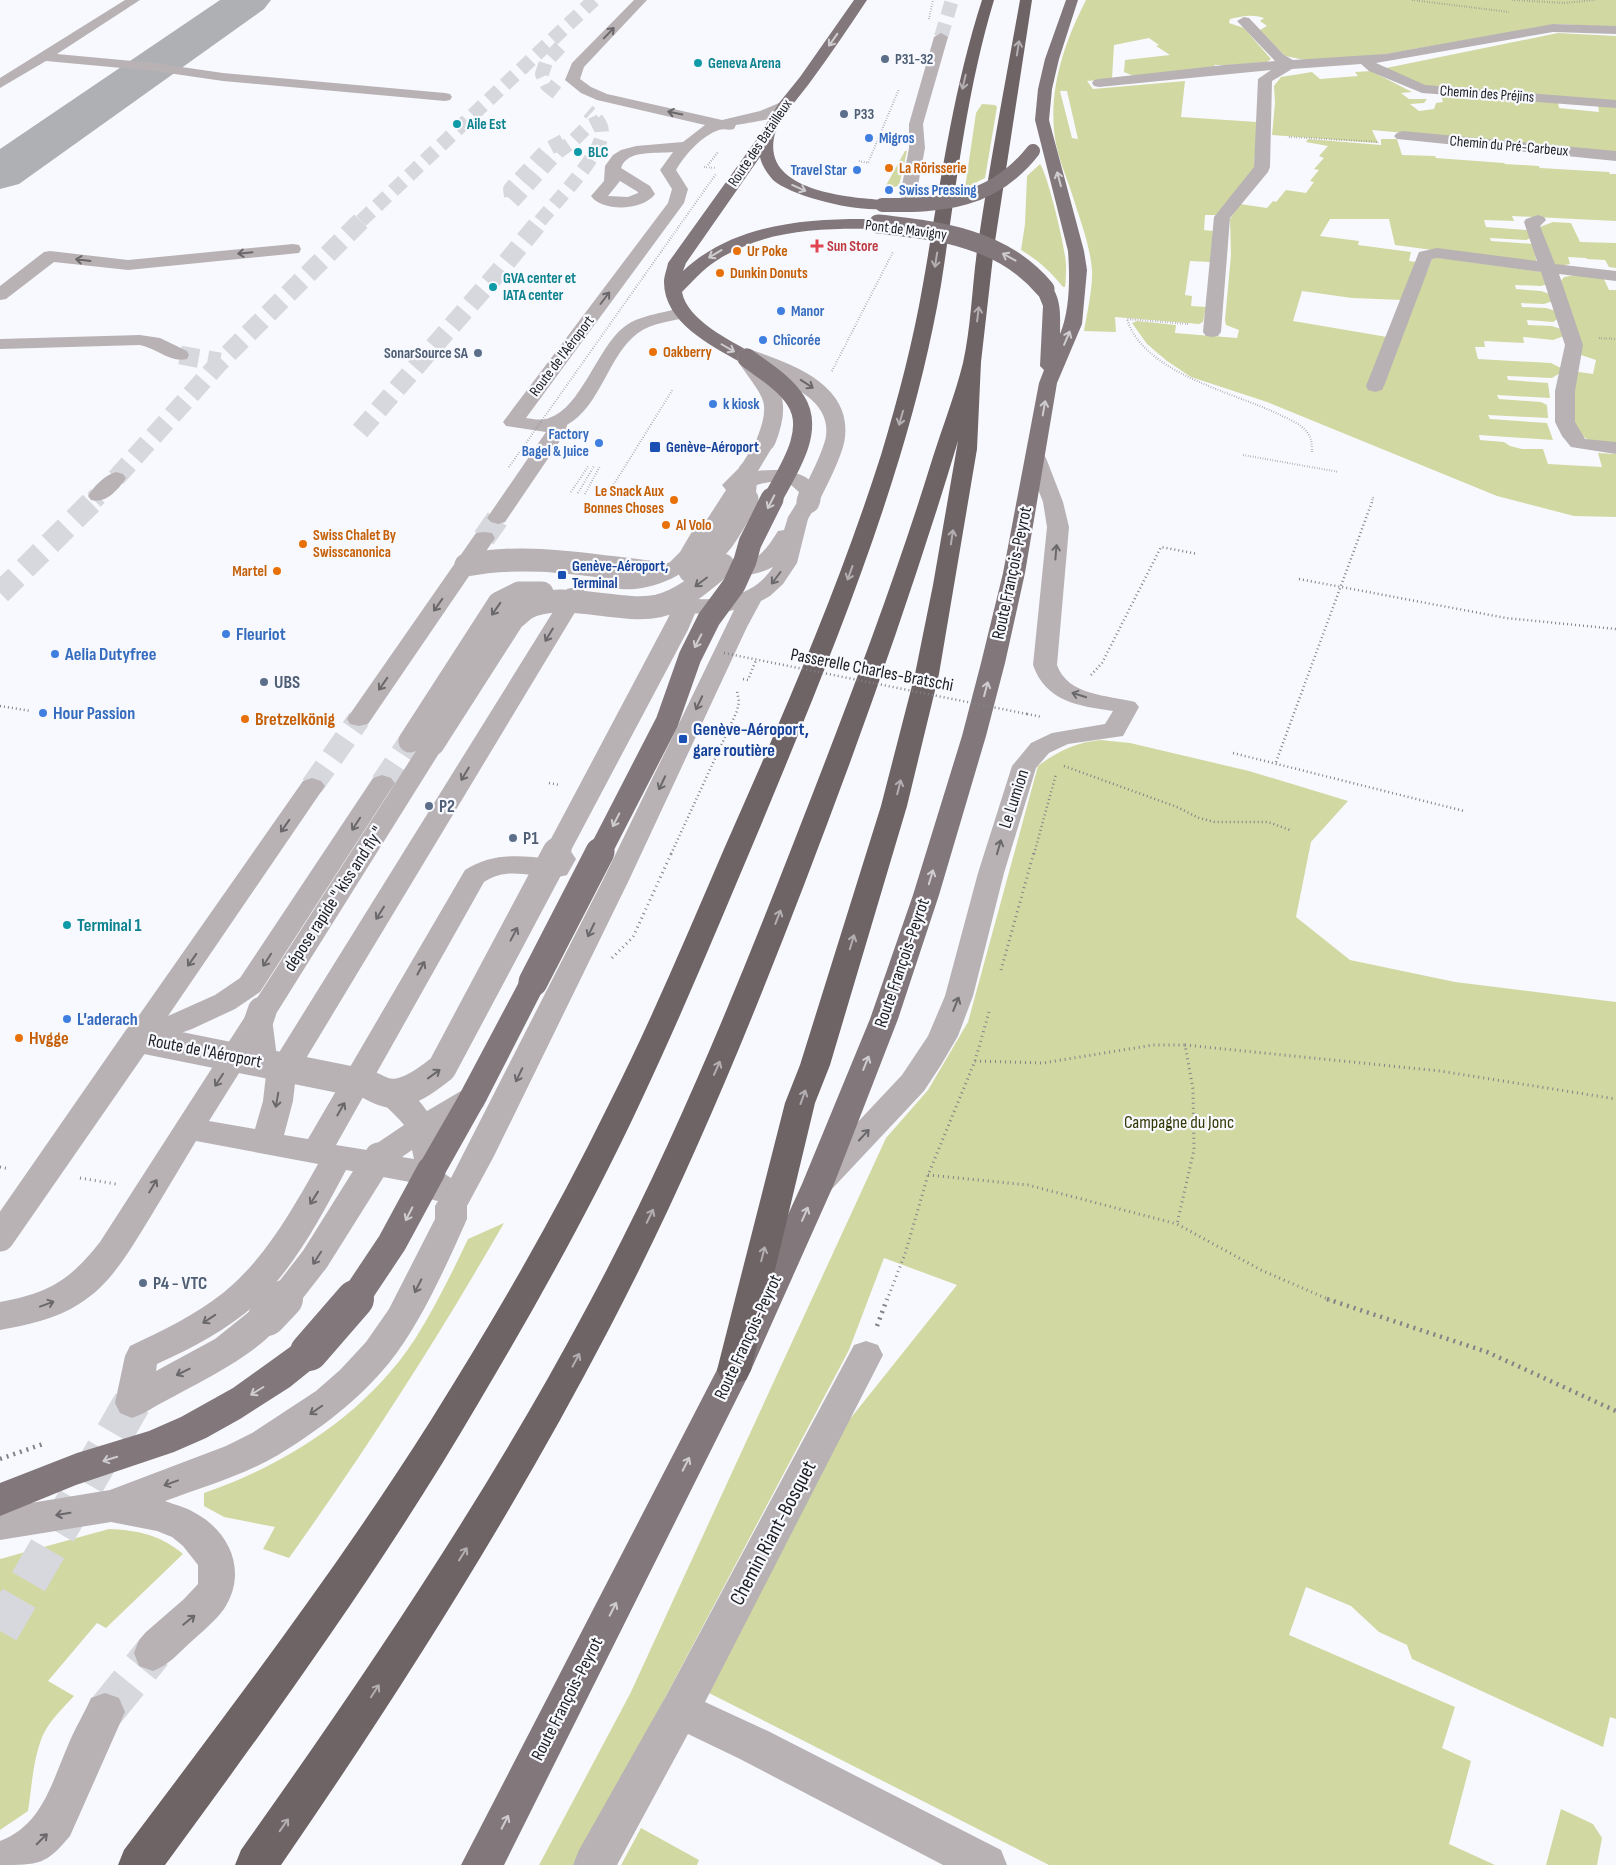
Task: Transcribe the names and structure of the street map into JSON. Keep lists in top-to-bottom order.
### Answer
{
  "streets": {
    "main road": ["Route des Batailleux", "Pont de Mavigny", "Route François-Peyrot"],
    "street": [
      "Chemin des Préjins",
      "Chemin du Pré-Carbeux",
      "Route de l'Aéroport",
      "Le Lumion",
      "dépose rapide \" kiss and fly \"",
      "Chemin Riant-Bosquet"
    ],
    "path": ["Passerelle Charles-Bratschi"]
  },
  "crossings": [
    ["Route des Batailleux", "Pont de Mavigny"],
    ["Route des Batailleux", "Route de l'Aéroport"],
    ["Pont de Mavigny", "Route François-Peyrot"],
    ["Route de l'Aéroport", "dépose rapide \" kiss and fly \""],
    ["Route François-Peyrot", "Le Lumion"]
  ],
  "one_way": ["Route des Batailleux", "Route François-Peyrot", "Le Lumion"],
  "parks": ["Campagne du Jonc"],
  "places": {
    "other": [
      "P31-32",
      "Geneva Arena",
      "P33",
      "Aile Est",
      "Migros",
      "BLC",
      "La Rörisserie",
      "Travel Star",
      "Swiss Pressing",
      "Ur Poke",
      "Dunkin Donuts",
      "GVA center et IATA center",
      "Manor",
      "Chîcorée",
      "Oakberry",
      "SonarSource SA",
      "k kiosk",
      "Factory Bagel & Juice",
      "Le Snack Aux Bonnes Choses",
      "Al Volo",
      "Swiss Chalet By Swisscanonica",
      "Martel",
      "Fleuriot",
      "Aelia Dutyfree",
      "UBS",
      "Hour Passion",
      "Bretzelkönig",
      "P2",
      "P1",
      "Terminal 1",
      "L'aderach",
      "Hvgge",
      "P4 - VTC"
    ],
    "health": ["Sun Store"],
    "transit": ["Genève-Aéroport", "Genève-Aéroport, Terminal", "Genève-Aéroport, gare routière"]
  }
}
